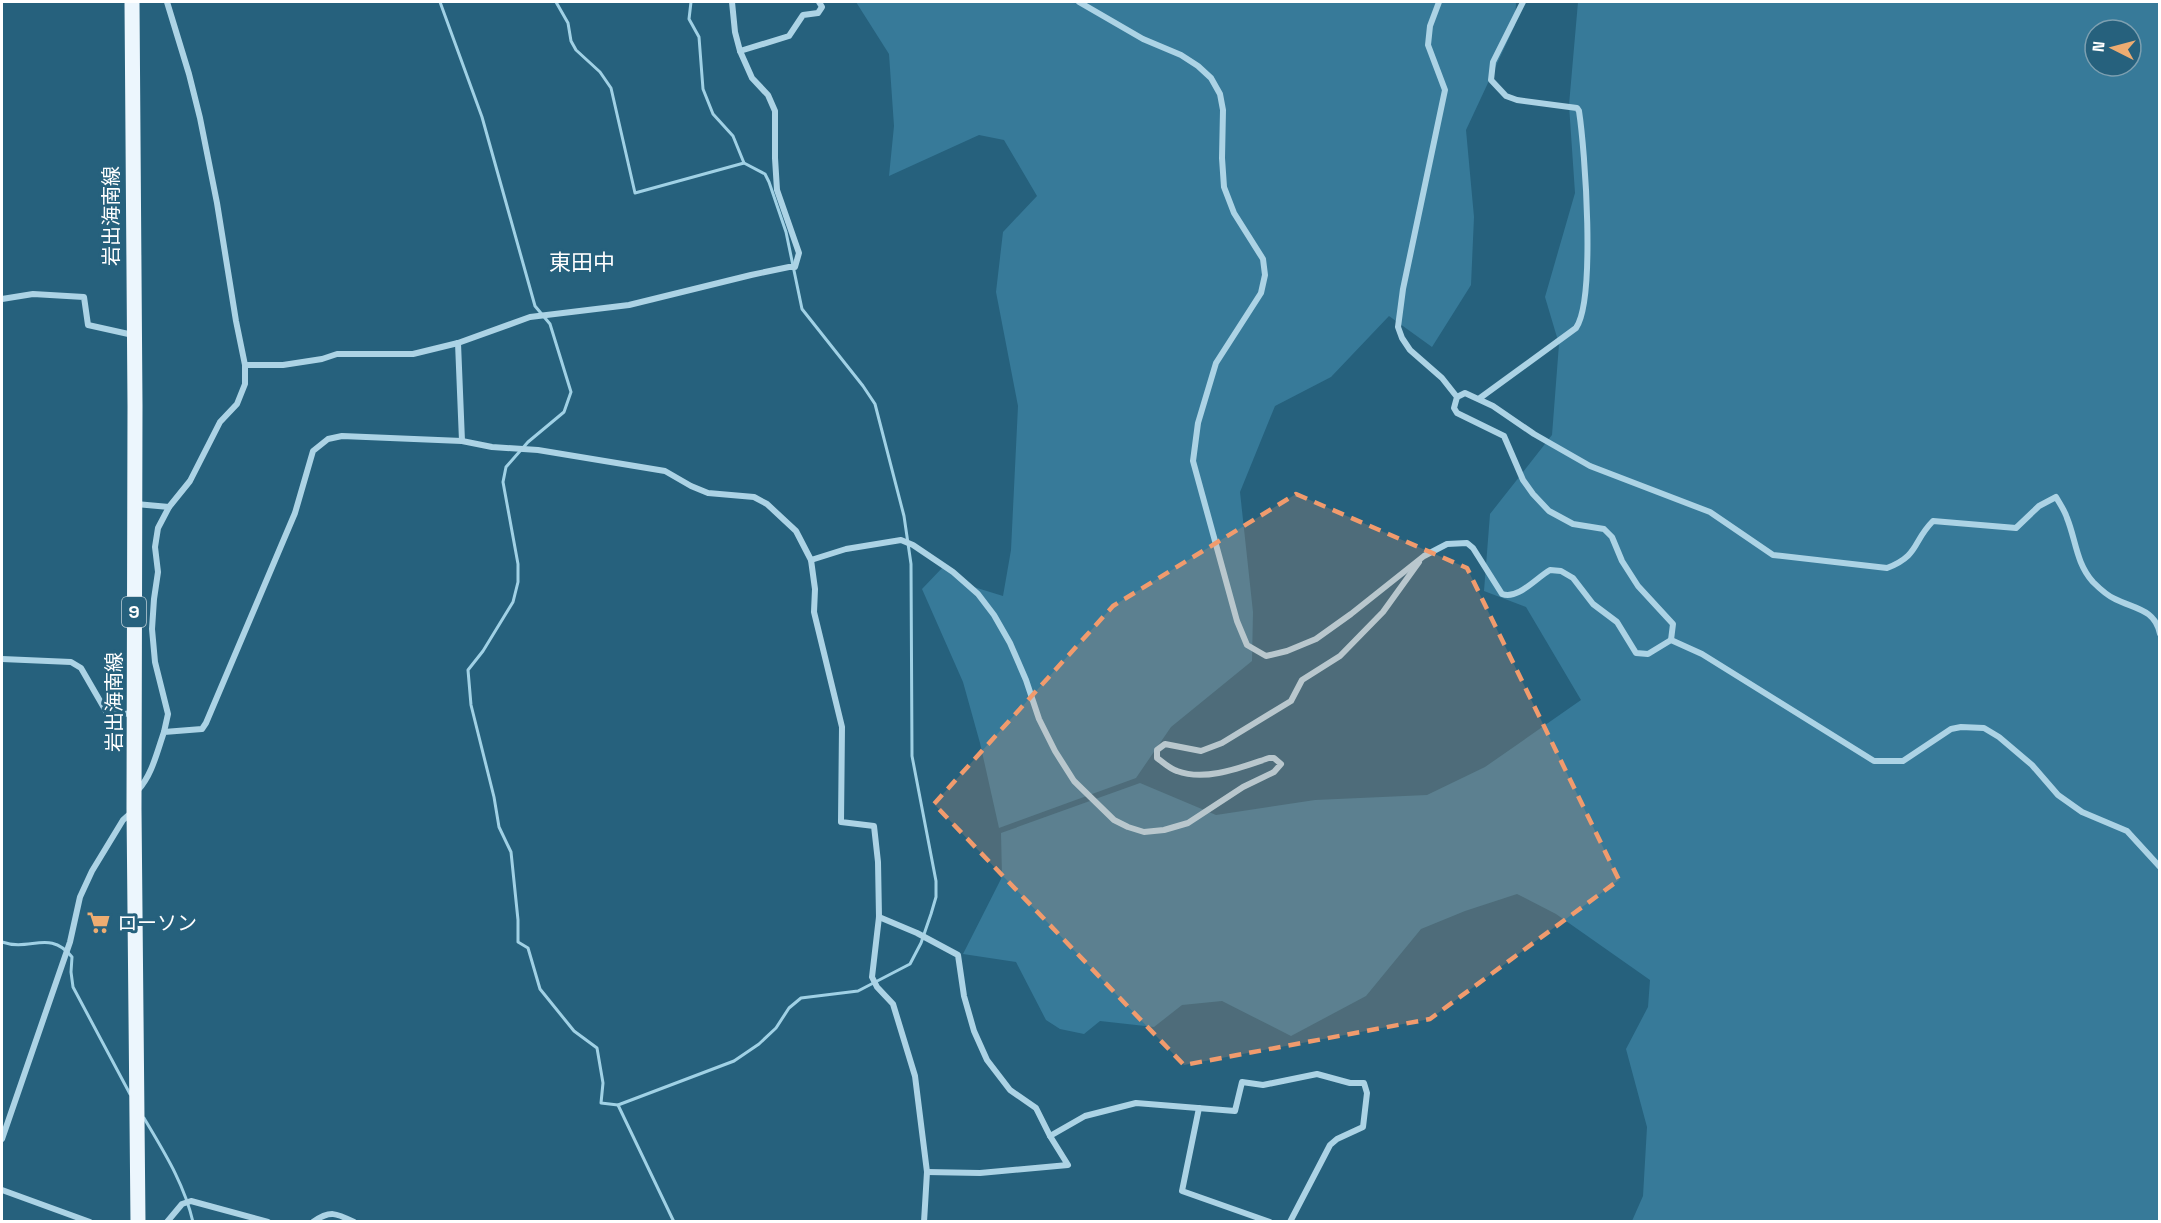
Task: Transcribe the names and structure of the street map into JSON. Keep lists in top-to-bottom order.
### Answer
{
  "streets": {
    "main road": ["岩出海南線", "9"]
  },
  "districts": ["東田中"],
  "places": {
    "supermarket": ["ローソン"]
  },
  "north": "left"
}
